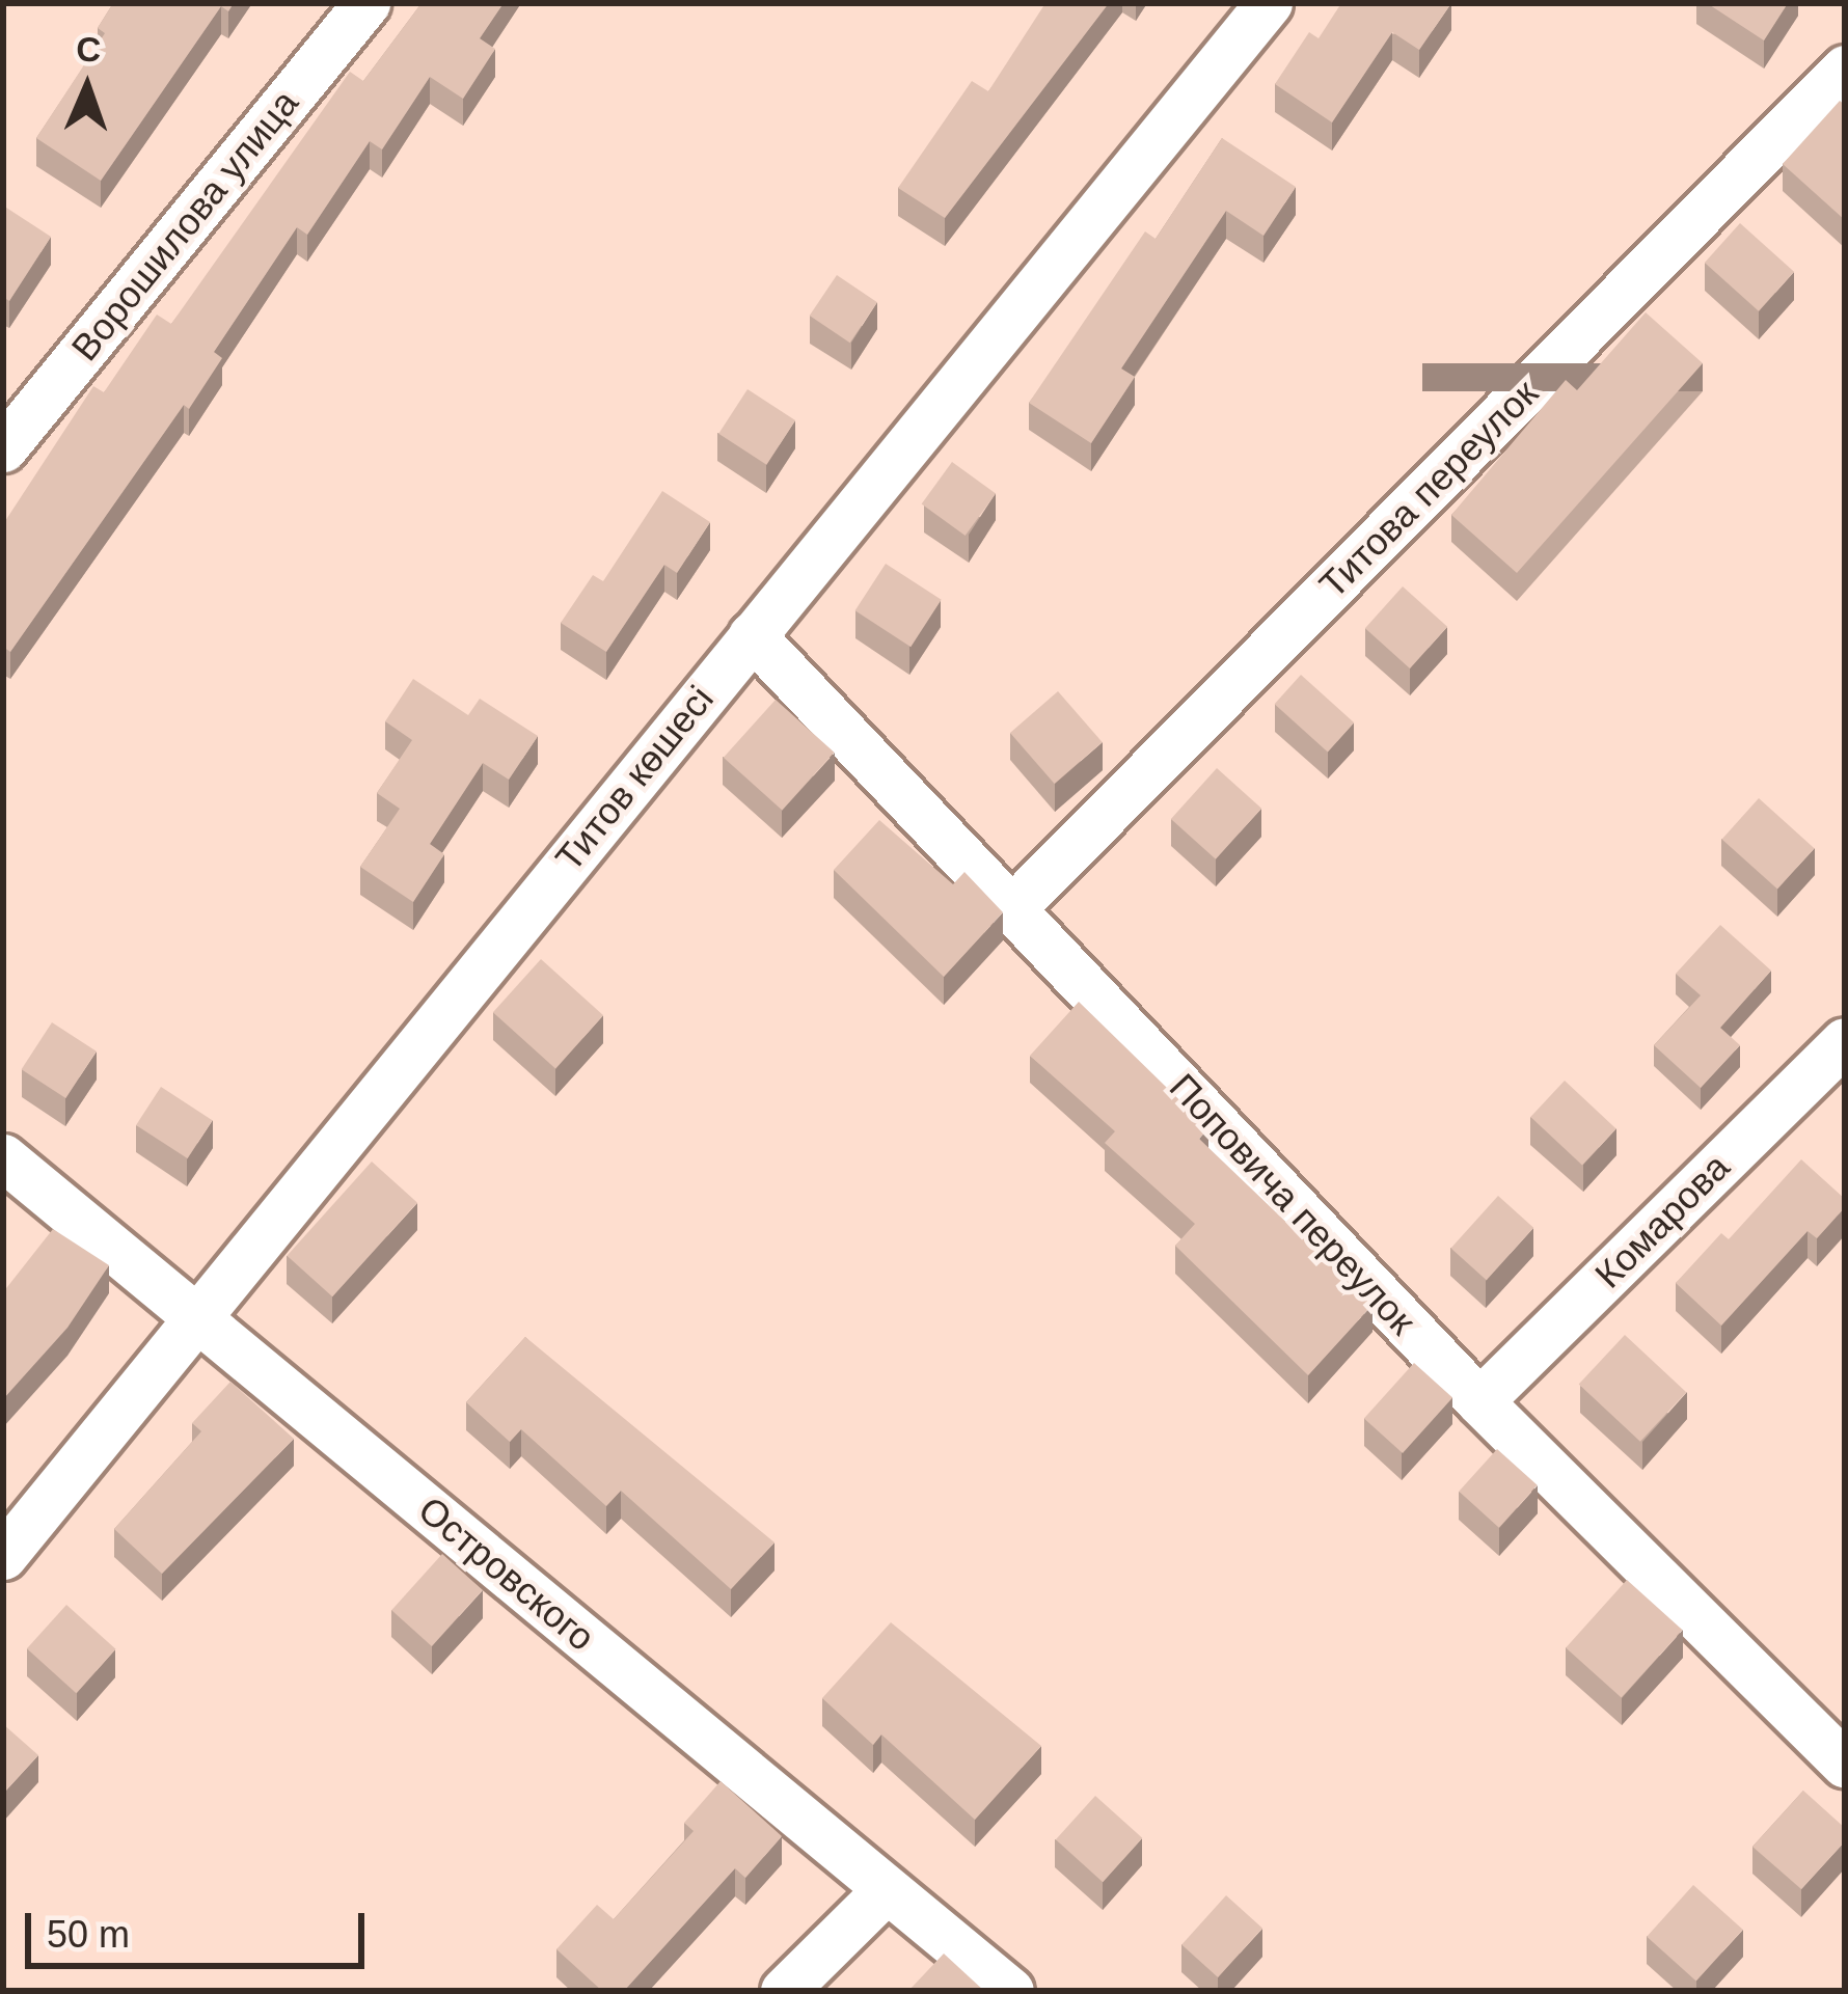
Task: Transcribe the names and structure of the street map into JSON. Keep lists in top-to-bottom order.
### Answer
{
  "streets": {
    "street": [
      "Ворошилова улица",
      "Титова переулок",
      "Титов көшесі",
      "Поповича переулок",
      "Комарова",
      "Островского"
    ]
  },
  "crossings": [
    ["Титова переулок", "Поповича переулок"],
    ["Титов көшесі", "Поповича переулок"],
    ["Титов көшесі", "Островского"],
    ["Поповича переулок", "Комарова"]
  ],
  "scale_bar": "50 m",
  "north": "top"
}
